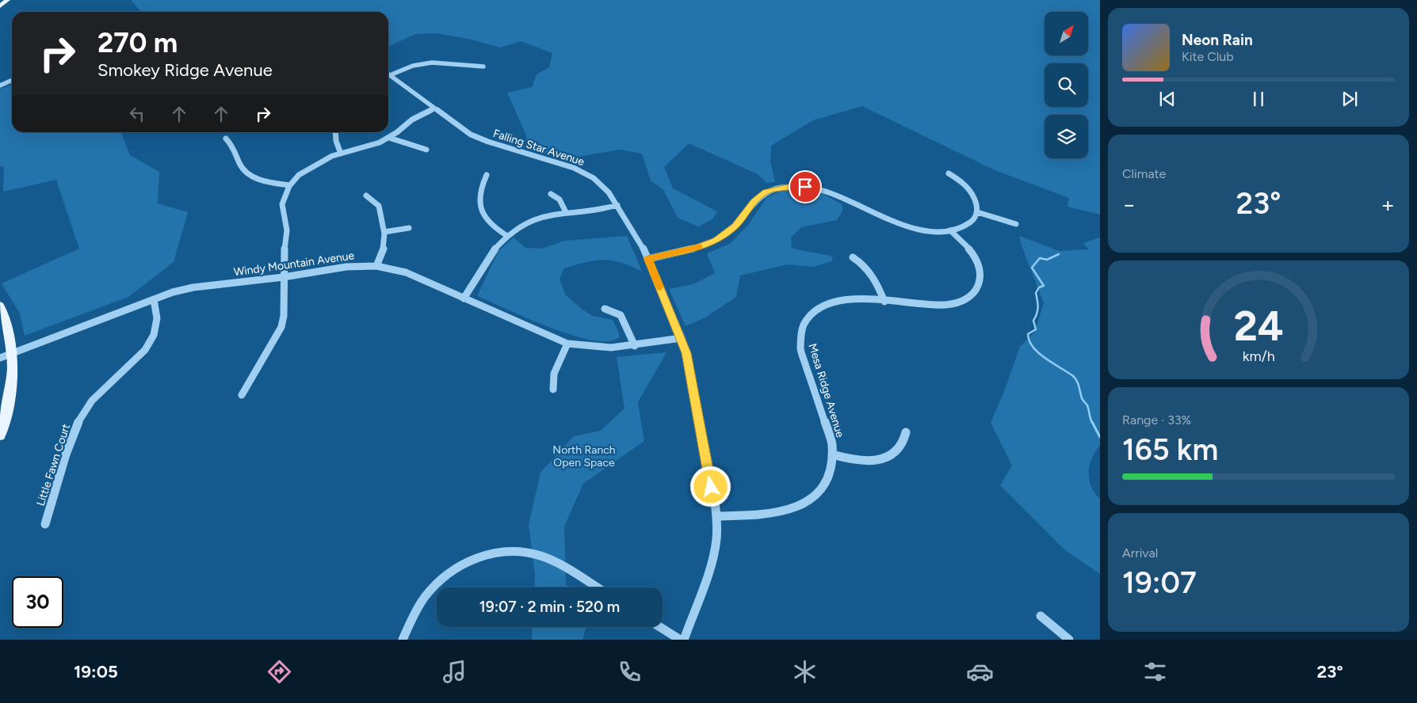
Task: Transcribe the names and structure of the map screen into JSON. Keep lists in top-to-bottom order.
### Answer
{
  "streets": {
    "street": [
      "Falling Star Avenue",
      "Windy Mountain Avenue",
      "Mesa Ridge Avenue",
      "Little Fawn Court"
    ]
  },
  "crossings": [
    ["Falling Star Avenue", "Windy Mountain Avenue"],
    ["Falling Star Avenue", "Mesa Ridge Avenue"],
    ["Windy Mountain Avenue", "Little Fawn Court"]
  ],
  "parks": ["North Ranch Open Space"],
  "north": "top right",
  "page": {
    "turn": ["270 m", "Smokey Ridge Avenue"],
    "song": ["Neon Rain", "Kite Club"],
    "tile": [
      "Climate",
      ["Range · 33%", "165 km"],
      ["Arrival", "19:07"]
    ],
    "heat": ["−", "23°", "+"],
    "limit": "30",
    "trip": "19:07 · 2 min · 520 m",
    "tabs": ["19:05", "23°"],
    "gauge": ["24", "km/h"]
  }
}
